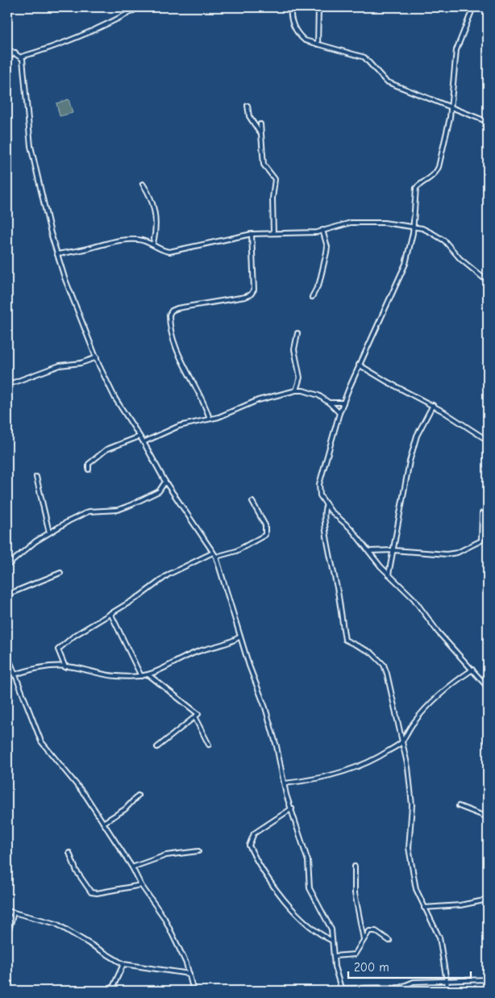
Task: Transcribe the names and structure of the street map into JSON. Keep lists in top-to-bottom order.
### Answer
{
  "scale_bar": "200 m"
}
